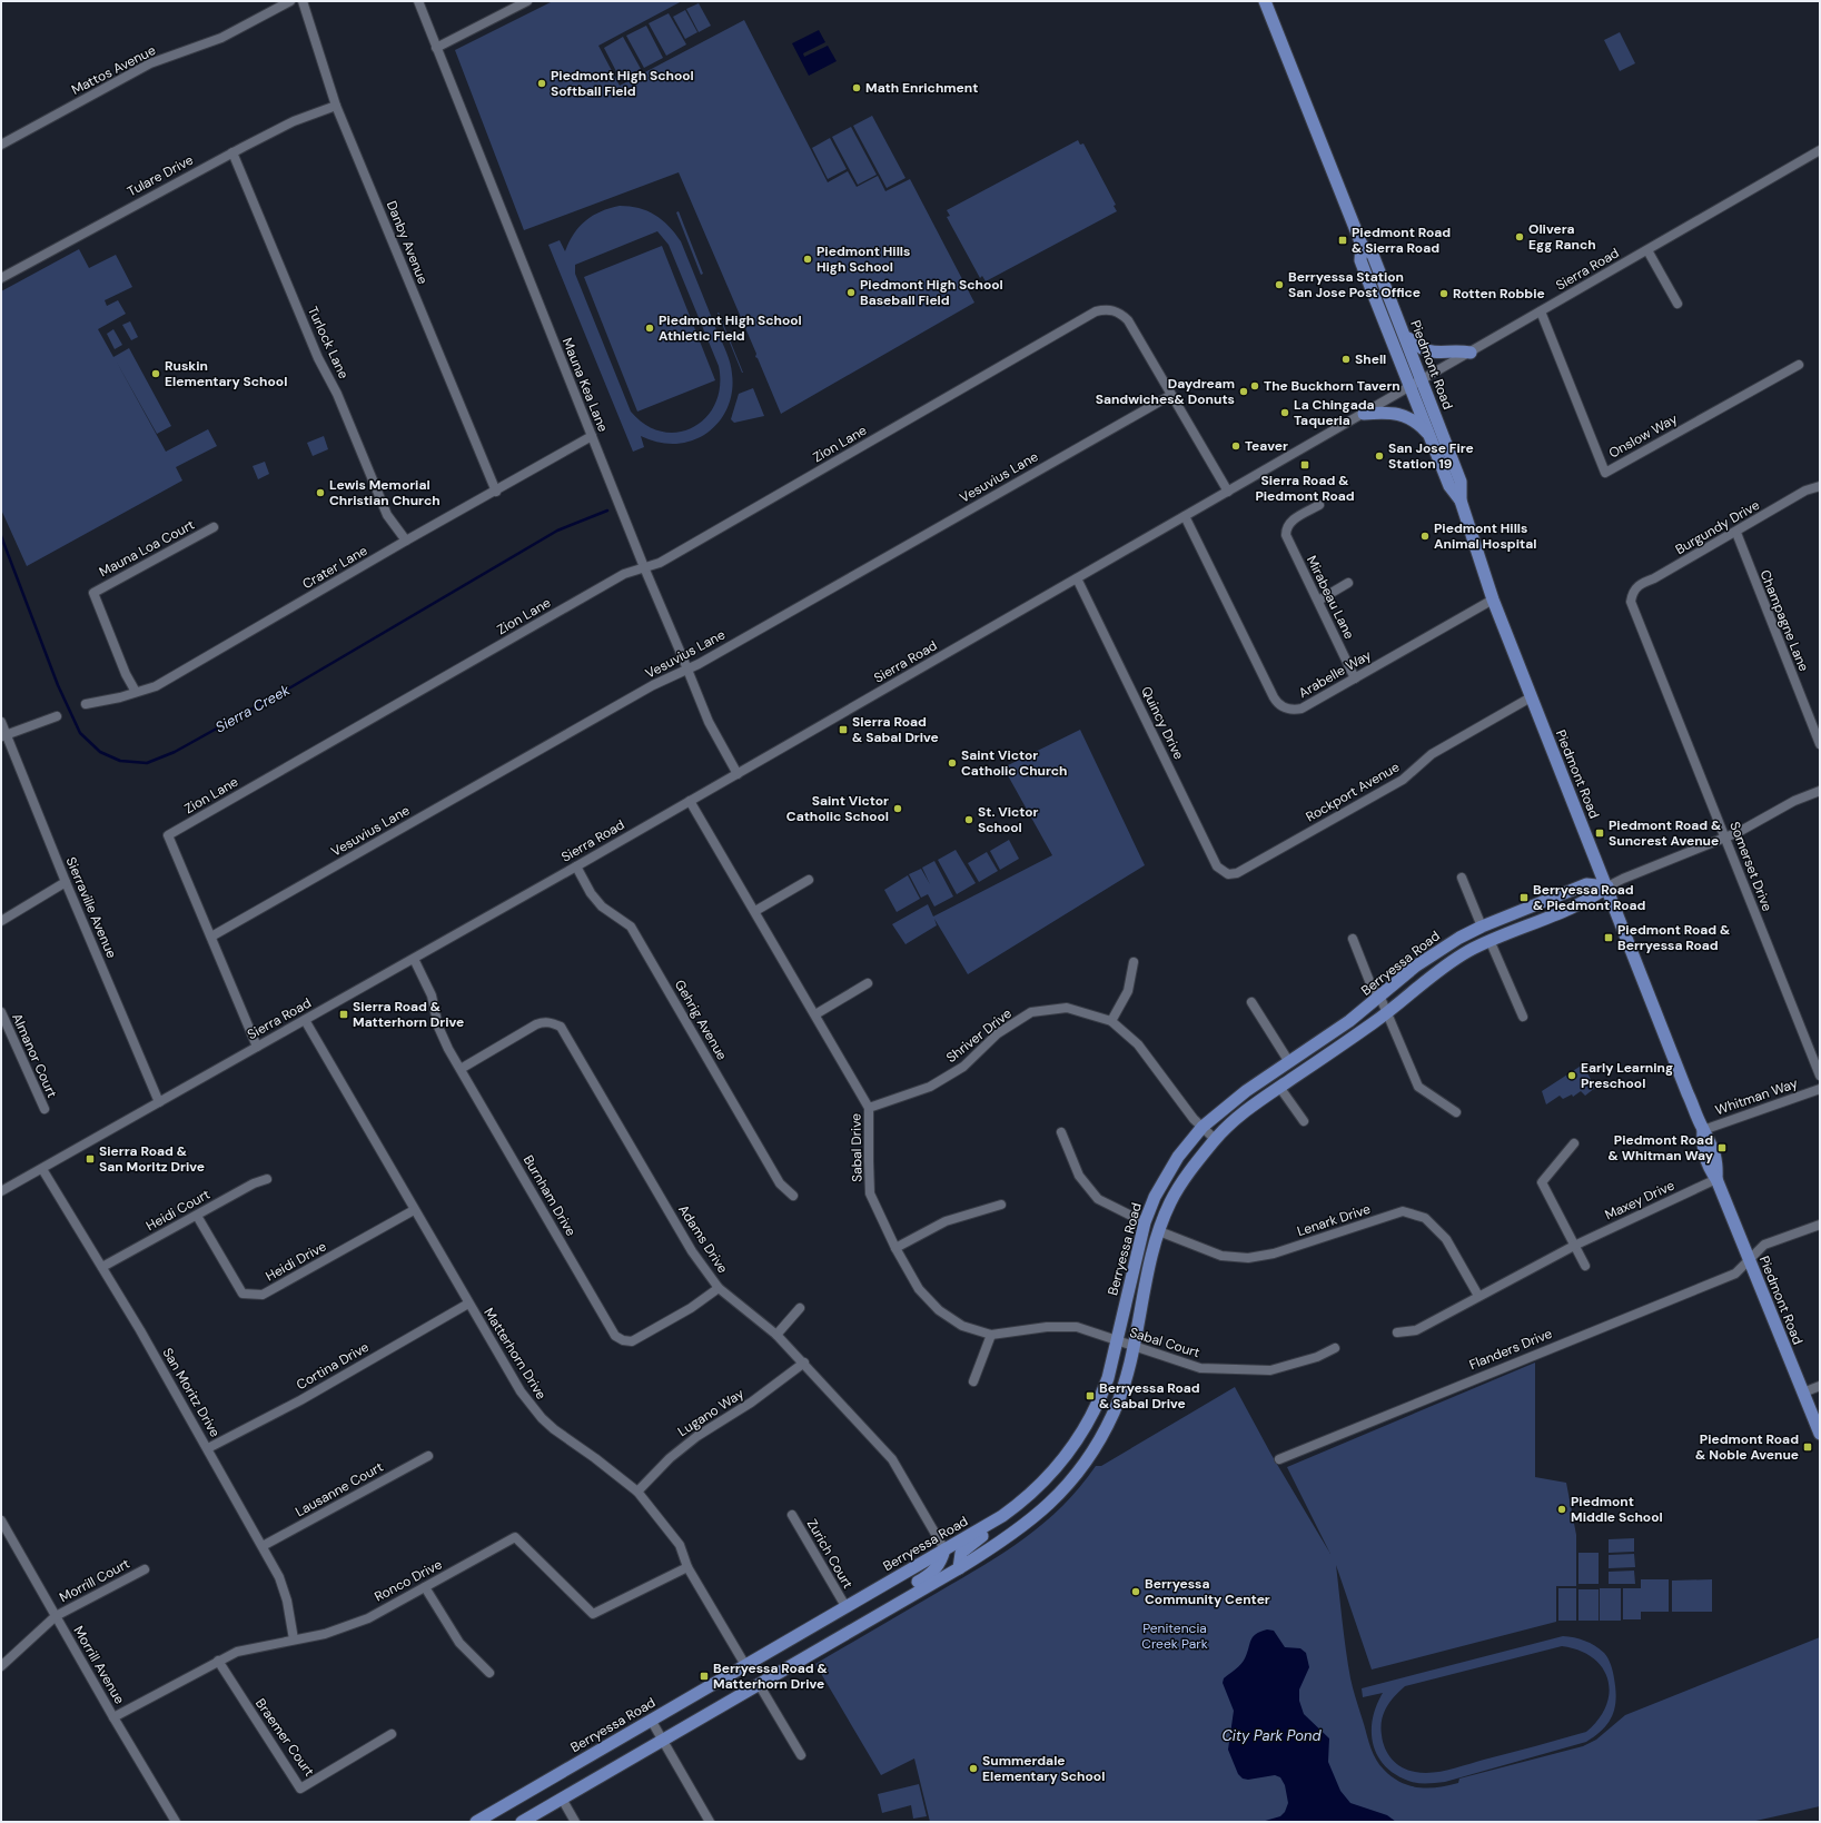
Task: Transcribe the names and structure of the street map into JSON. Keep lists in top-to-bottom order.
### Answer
{
  "streets": {
    "main road": ["Piedmont Road", "Berryessa Road"],
    "street": [
      "Mattos Avenue",
      "Tulare Drive",
      "Danby Avenue",
      "Sierra Road",
      "Turlock Lane",
      "Mauna Kea Lane",
      "Onslow Way",
      "Zion Lane",
      "Vesuvius Lane",
      "Burgundy Drive",
      "Mauna Loa Court",
      "Crater Lane",
      "Mirabeau Lane",
      "Champagne Lane",
      "Arabelle Way",
      "Quincy Drive",
      "Rockport Avenue",
      "Somerset Drive",
      "Sierraville Avenue",
      "Gehrig Avenue",
      "Shriver Drive",
      "Almanor Court",
      "Whitman Way",
      "Sabal Drive",
      "Burnham Drive",
      "Maxey Drive",
      "Heidi Court",
      "Lenark Drive",
      "Adams Drive",
      "Heidi Drive",
      "Sabal Court",
      "Flanders Drive",
      "Matterhorn Drive",
      "Cortina Drive",
      "San Moritz Drive",
      "Lugano Way",
      "Lausanne Court",
      "Zurich Court",
      "Morrill Court",
      "Ronco Drive",
      "Morrill Avenue",
      "Braemer Court"
    ]
  },
  "crossings": [
    ["Tulare Drive", "Danby Avenue"],
    ["Tulare Drive", "Turlock Lane"],
    ["Danby Avenue", "Crater Lane"],
    ["Sierra Road", "Piedmont Road"],
    ["Sierra Road", "Mauna Kea Lane"],
    ["Sierra Road", "Onslow Way"],
    ["Sierra Road", "Zion Lane"],
    ["Sierra Road", "Arabelle Way"],
    ["Sierra Road", "Quincy Drive"],
    ["Sierra Road", "Sierraville Avenue"],
    ["Sierra Road", "Gehrig Avenue"],
    ["Sierra Road", "Sabal Drive"],
    ["Sierra Road", "Burnham Drive"],
    ["Sierra Road", "Matterhorn Drive"],
    ["Sierra Road", "San Moritz Drive"],
    ["Turlock Lane", "Crater Lane"],
    ["Piedmont Road", "Arabelle Way"],
    ["Piedmont Road", "Rockport Avenue"],
    ["Piedmont Road", "Berryessa Road"],
    ["Piedmont Road", "Whitman Way"],
    ["Piedmont Road", "Maxey Drive"],
    ["Piedmont Road", "Flanders Drive"],
    ["Mauna Kea Lane", "Zion Lane"],
    ["Mauna Kea Lane", "Vesuvius Lane"],
    ["Mauna Kea Lane", "Crater Lane"],
    ["Zion Lane", "Vesuvius Lane"],
    ["Burgundy Drive", "Champagne Lane"],
    ["Burgundy Drive", "Somerset Drive"],
    ["Mauna Loa Court", "Crater Lane"],
    ["Mirabeau Lane", "Arabelle Way"],
    ["Quincy Drive", "Rockport Avenue"],
    ["Berryessa Road", "Shriver Drive"],
    ["Berryessa Road", "Sabal Drive"],
    ["Berryessa Road", "Lenark Drive"],
    ["Berryessa Road", "Adams Drive"],
    ["Berryessa Road", "Sabal Court"],
    ["Berryessa Road", "Matterhorn Drive"],
    ["Berryessa Road", "Zurich Court"],
    ["Shriver Drive", "Sabal Drive"],
    ["Sabal Drive", "Sabal Court"],
    ["Burnham Drive", "Adams Drive"],
    ["Maxey Drive", "Lenark Drive"],
    ["Heidi Court", "Heidi Drive"],
    ["Heidi Court", "San Moritz Drive"],
    ["Adams Drive", "Lugano Way"],
    ["Heidi Drive", "Matterhorn Drive"],
    ["Matterhorn Drive", "Cortina Drive"],
    ["Matterhorn Drive", "Lugano Way"],
    ["Matterhorn Drive", "Ronco Drive"],
    ["Cortina Drive", "San Moritz Drive"],
    ["San Moritz Drive", "Lausanne Court"],
    ["San Moritz Drive", "Ronco Drive"],
    ["Morrill Court", "Morrill Avenue"],
    ["Ronco Drive", "Morrill Avenue"],
    ["Ronco Drive", "Braemer Court"]
  ],
  "water": ["Sierra Creek", "City Park Pond"],
  "parks": ["Penitencia Creek Park"],
  "places": {
    "other": [
      "Piedmont High School Softball Field",
      "Math Enrichment",
      "Olivera Egg Ranch",
      "Piedmont Hills High School",
      "Berryessa Station San Jose Post Office",
      "Piedmont High School Baseball Field",
      "Rotten Robbie",
      "Piedmont High School Athletic Field",
      "Shell",
      "Ruskin Elementary School",
      "The Buckhorn Tavern",
      "Daydream Sandwiches& Donuts",
      "La Chingada Taqueria",
      "Teaver",
      "San Jose Fire Station 19",
      "Lewis Memorial Christian Church",
      "Piedmont Hills Animal Hospital",
      "Saint Victor Catholic Church",
      "Saint Victor Catholic School",
      "St. Victor School",
      "Early Learning Preschool",
      "Piedmont Middle School",
      "Berryessa Community Center",
      "Summerdale Elementary School"
    ],
    "transit": [
      "Piedmont Road & Sierra Road",
      "Sierra Road & Piedmont Road",
      "Sierra Road & Sabal Drive",
      "Piedmont Road & Suncrest Avenue",
      "Berryessa Road & Piedmont Road",
      "Piedmont Road & Berryessa Road",
      "Sierra Road & Matterhorn Drive",
      "Piedmont Road & Whitman Way",
      "Sierra Road & San Moritz Drive",
      "Berryessa Road & Sabal Drive",
      "Piedmont Road & Noble Avenue",
      "Berryessa Road & Matterhorn Drive"
    ]
  }
}
